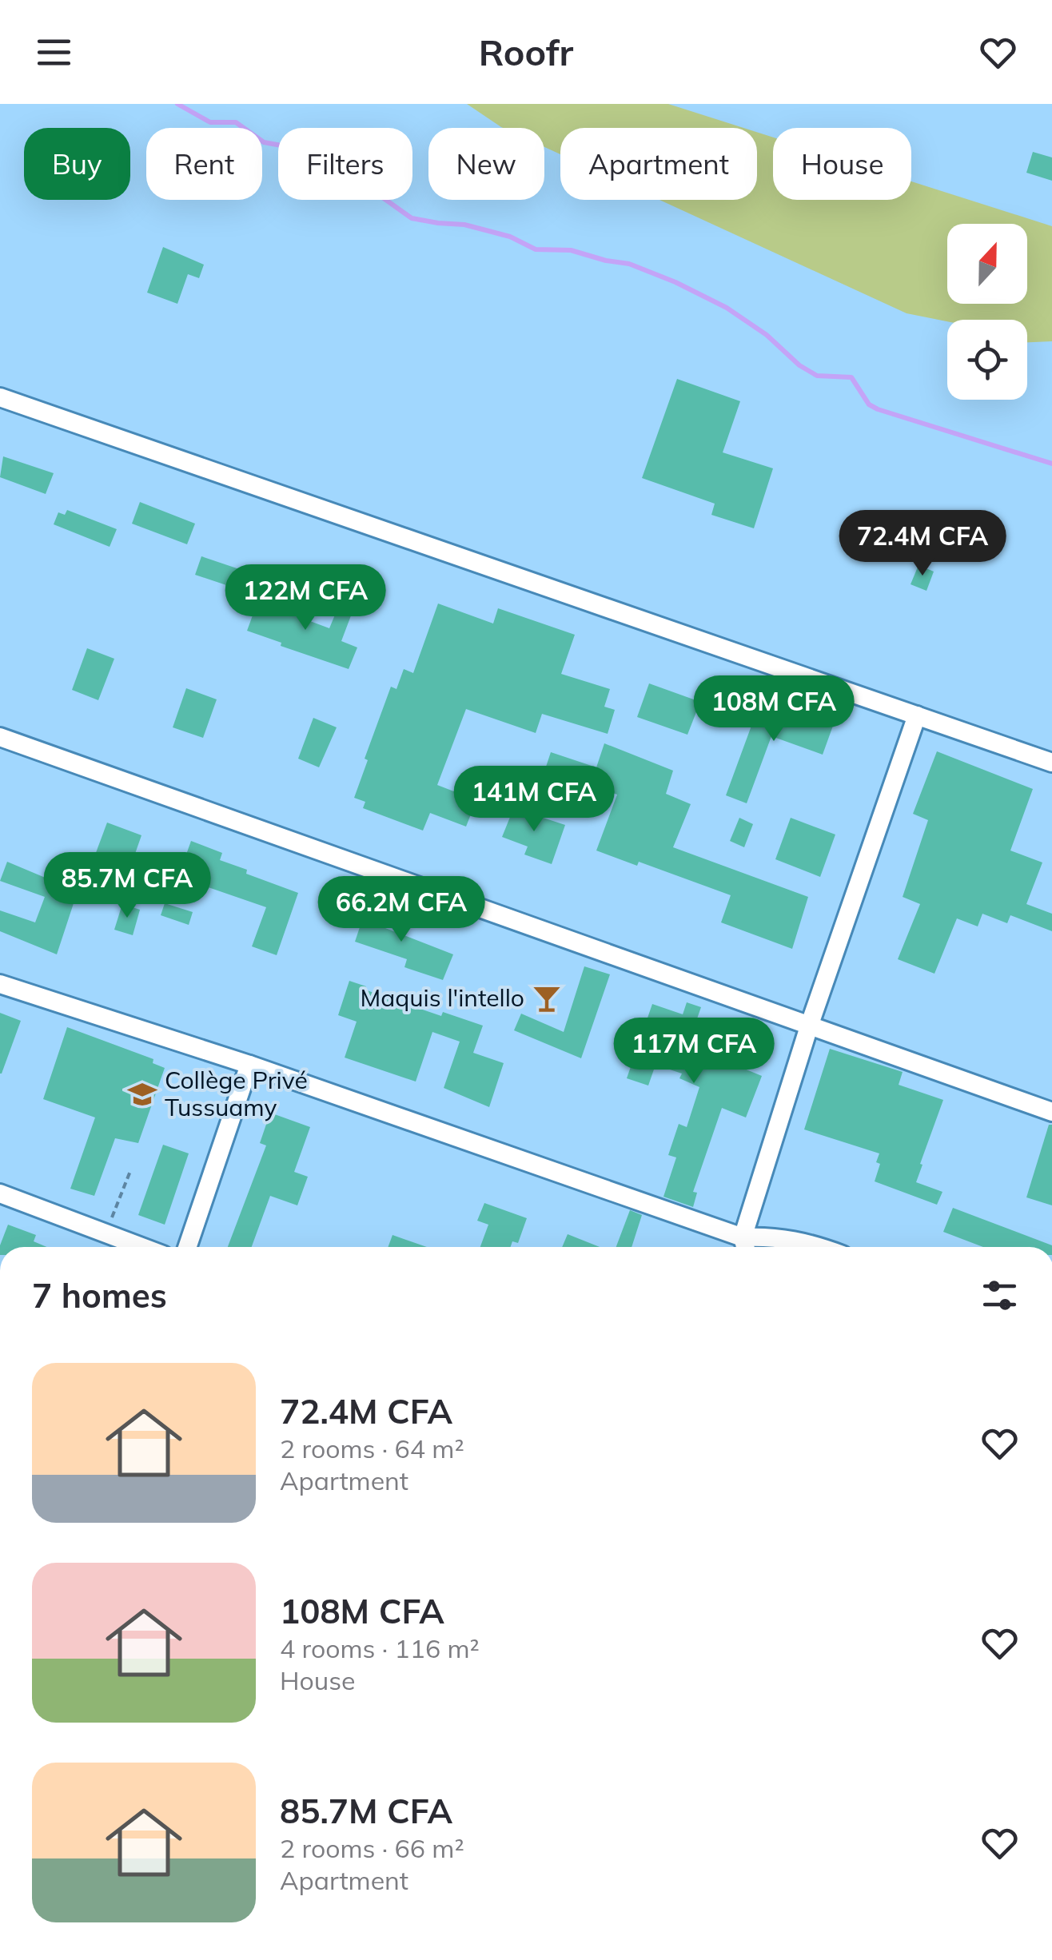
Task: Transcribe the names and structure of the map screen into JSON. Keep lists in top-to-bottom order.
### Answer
{
  "places": {
    "bar": ["Maquis l'intello"],
    "school or university": ["Collège Privé Tussuamy"]
  },
  "north": "top",
  "page": {
    "header": "Roofr",
    "chip": [
      "Buy",
      "Rent",
      "Filters",
      "New",
      "Apartment",
      "House"
    ],
    "price": [
      "72.4M CFA",
      "122M CFA",
      "108M CFA",
      "141M CFA",
      "85.7M CFA",
      "66.2M CFA",
      "117M CFA"
    ],
    "heading": "7 homes",
    "list": [
      {
        "name": "72.4M CFA",
        "note": "2 rooms · 64 m² · Apartment"
      },
      {
        "name": "108M CFA",
        "note": "4 rooms · 116 m² · House"
      },
      {
        "name": "85.7M CFA",
        "note": "2 rooms · 66 m² · Apartment"
      }
    ]
  }
}
